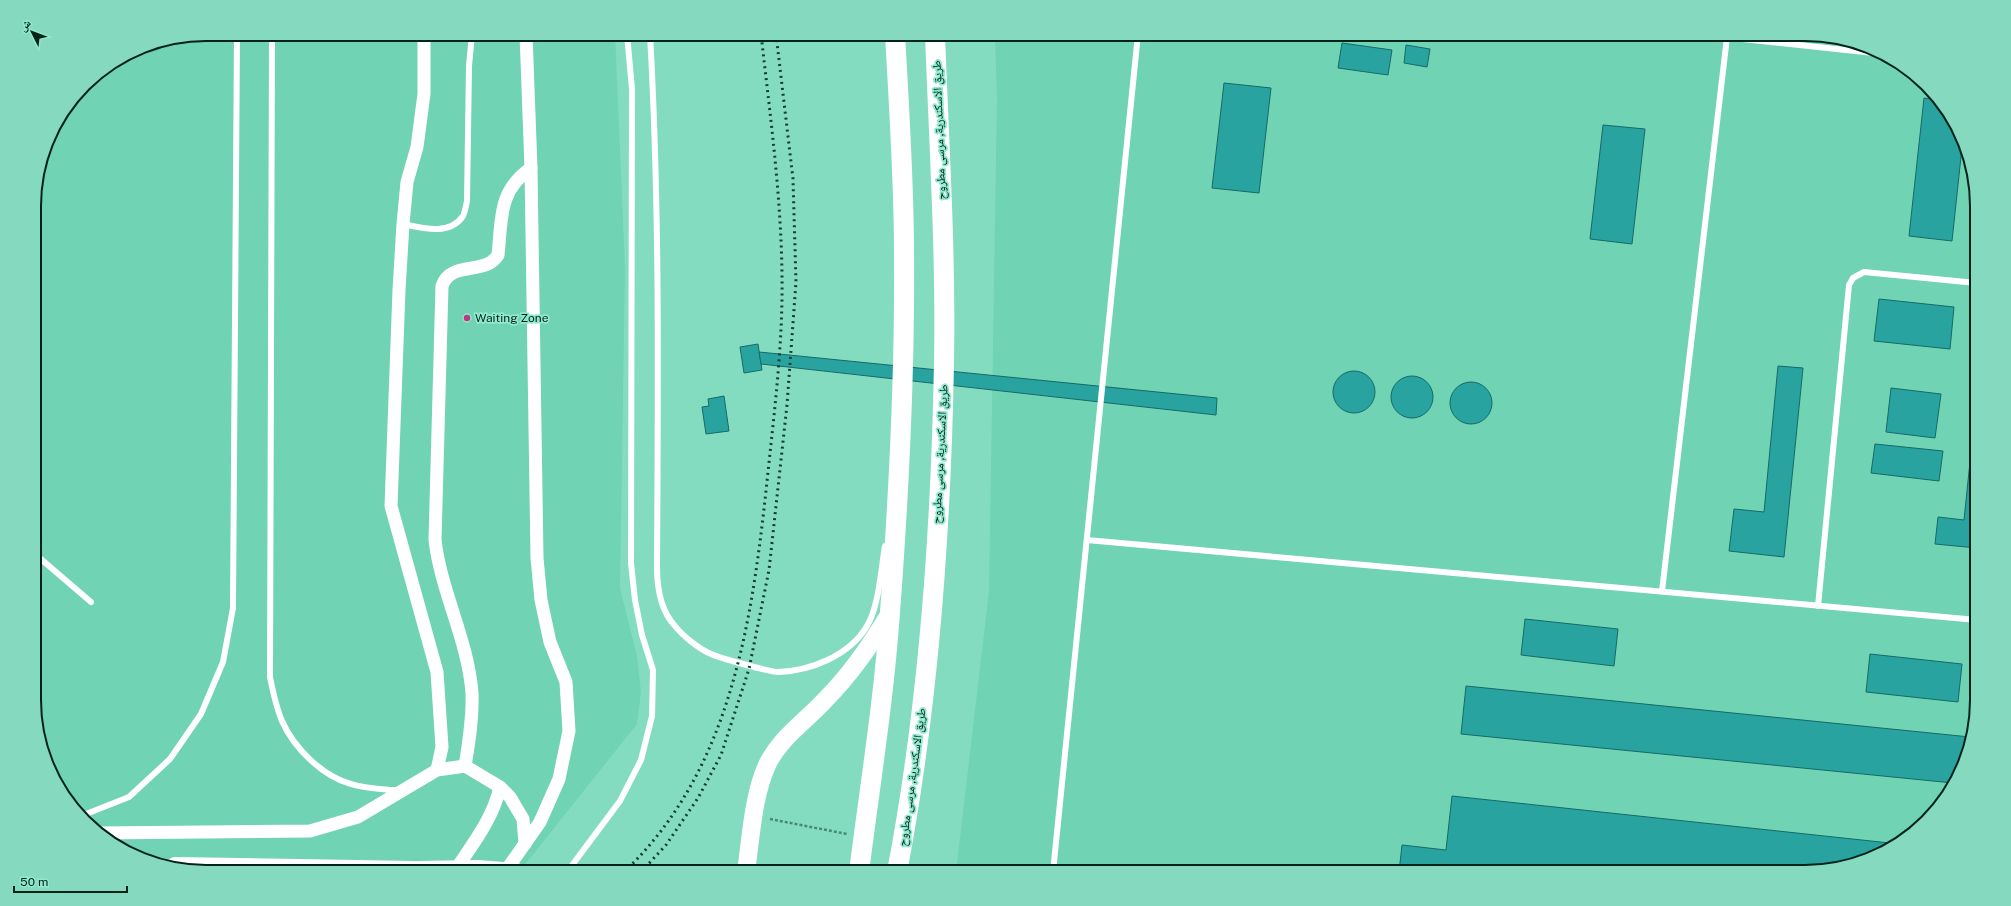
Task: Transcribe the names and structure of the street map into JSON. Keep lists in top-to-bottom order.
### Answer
{
  "streets": {
    "main road": ["طريق الاسكندرية, مرسى مطروح"]
  },
  "places": ["Waiting Zone"],
  "scale_bar": "50 m",
  "north": "top left"
}
